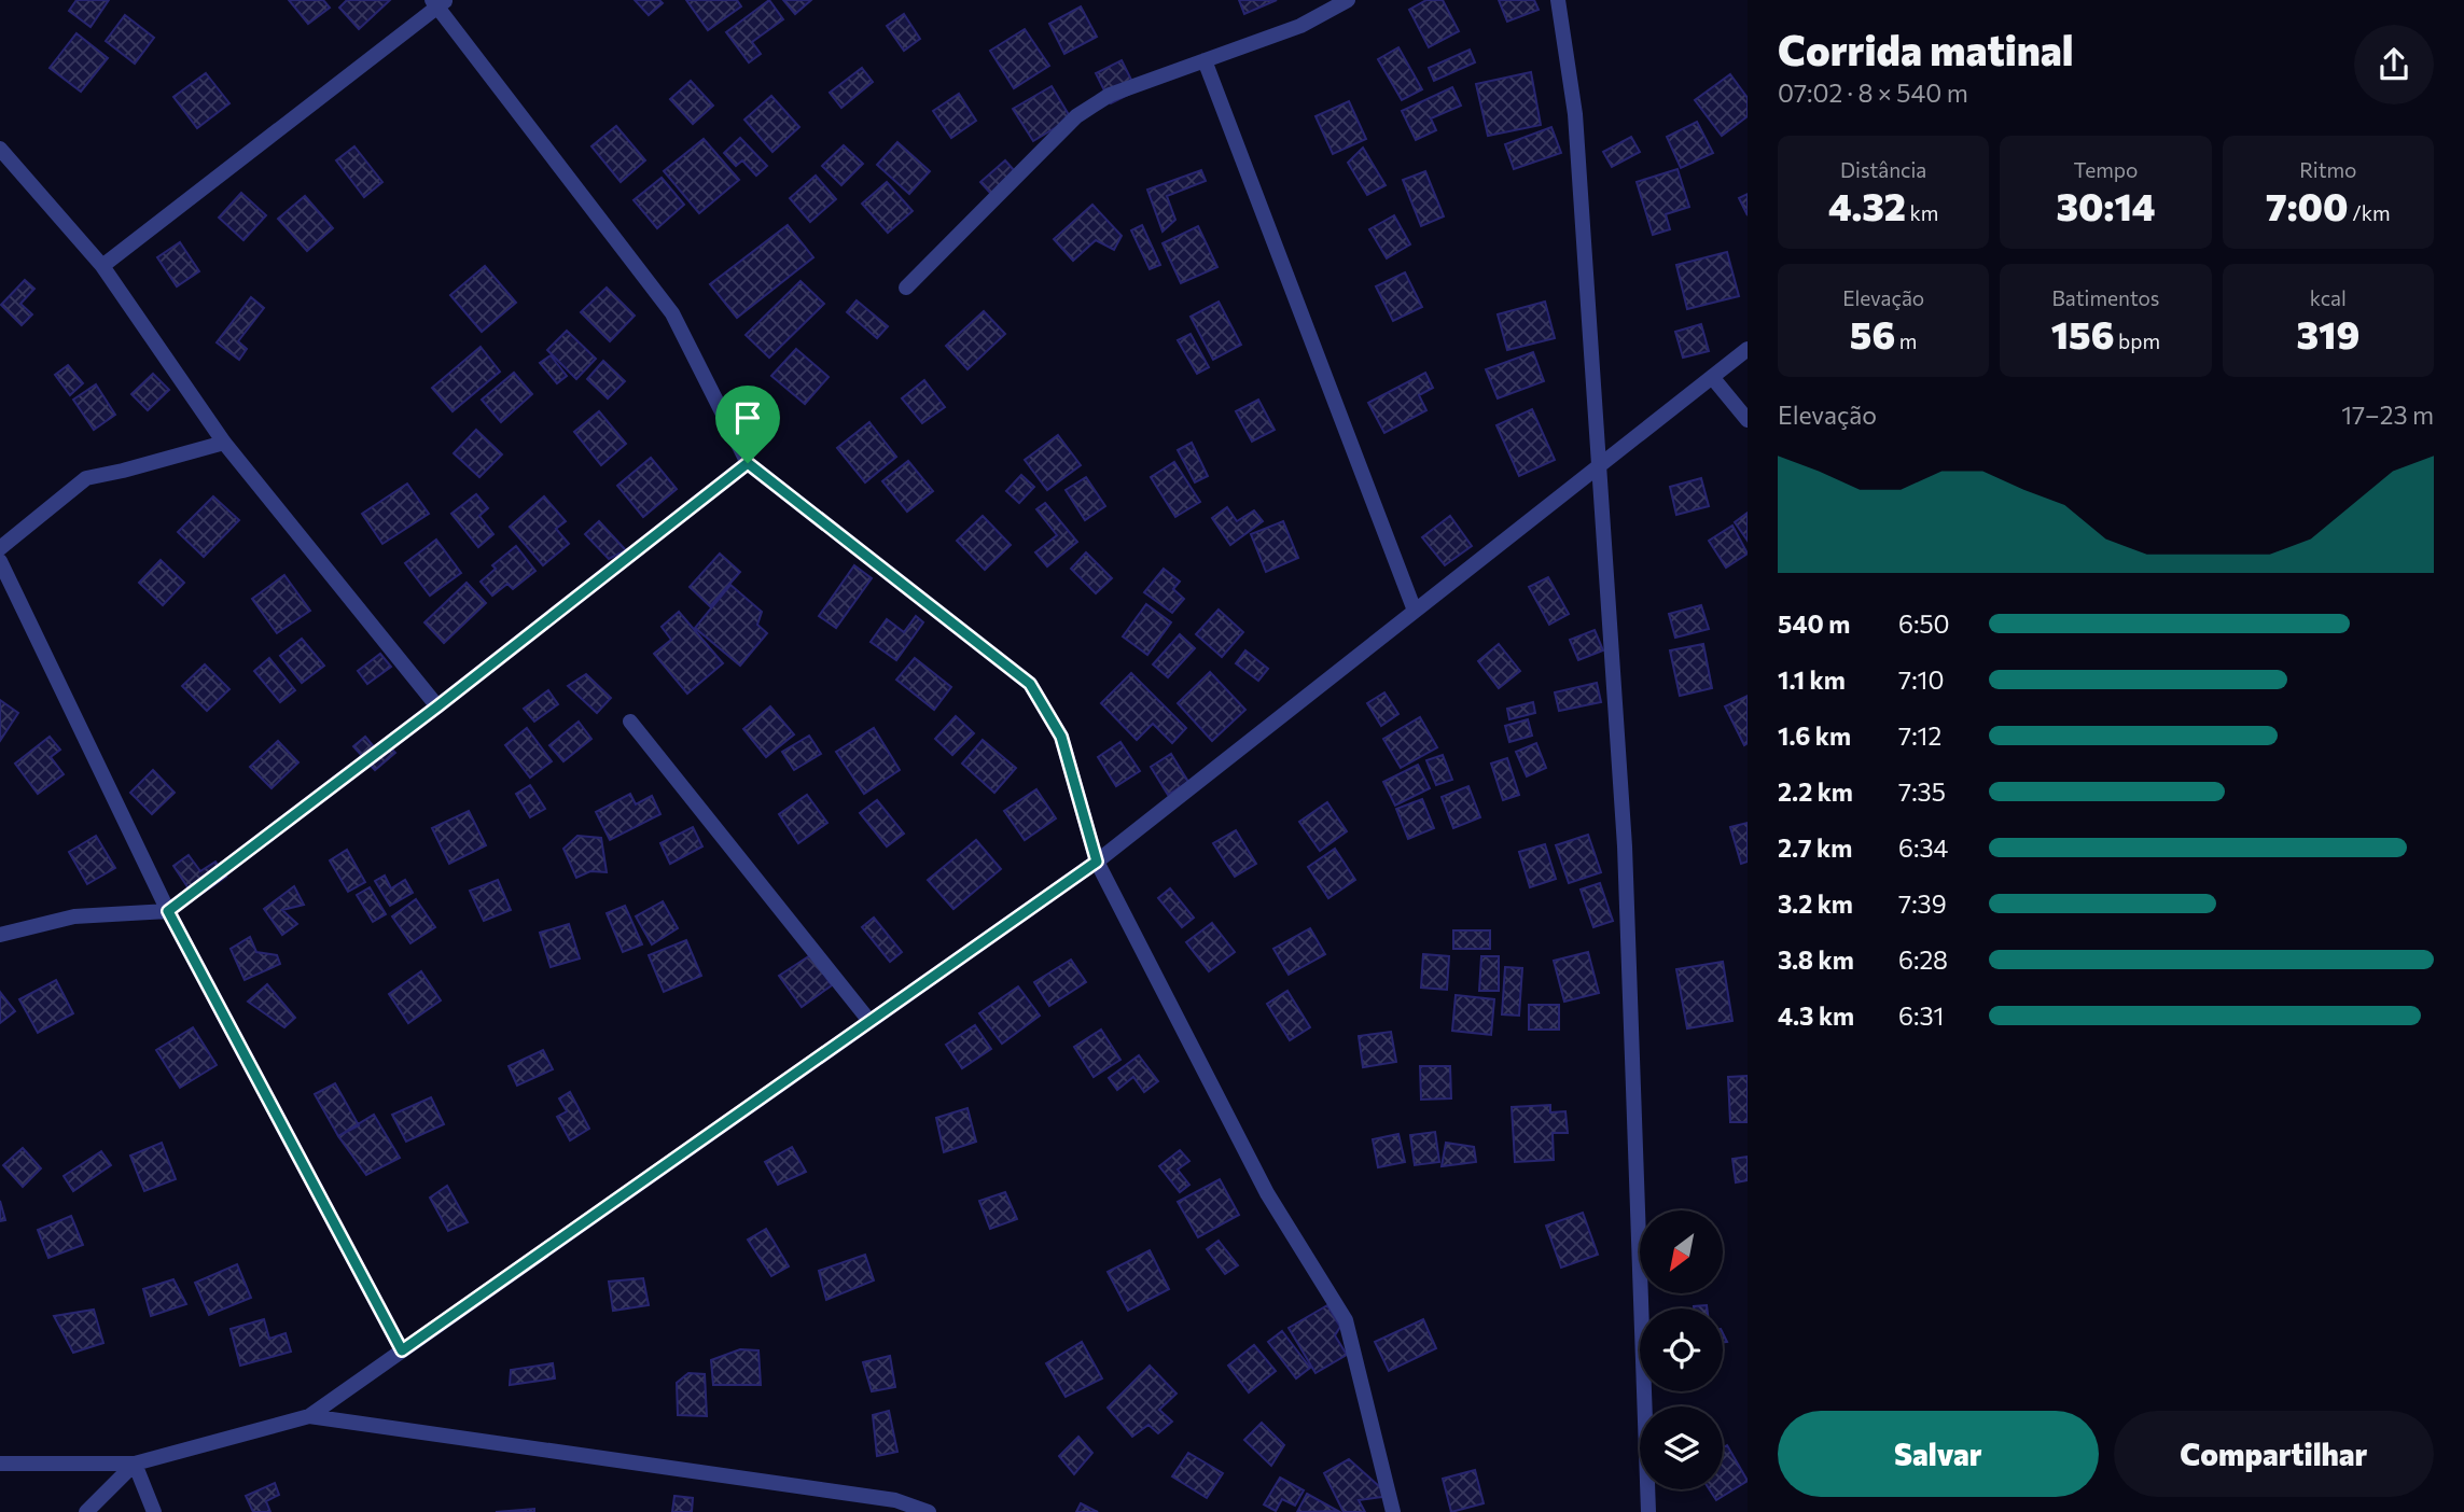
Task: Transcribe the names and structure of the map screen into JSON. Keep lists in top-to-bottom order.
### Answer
{
  "north": "bottom left",
  "page": {
    "heading": ["Corrida matinal", "07:02 · 8 × 540 m"],
    "stats": [
      ["Distância", "4.32 km"],
      ["Tempo", "30:14"],
      ["Ritmo", "7:00 /km"],
      ["Elevação", "56 m"],
      ["Batimentos", "156 bpm"],
      ["kcal", "319"]
    ],
    "chart": ["Elevação", "17–23 m"],
    "list": [
      {
        "name": "540 m",
        "note": "6:50"
      },
      {
        "name": "1.1 km",
        "note": "7:10"
      },
      {
        "name": "1.6 km",
        "note": "7:12"
      },
      {
        "name": "2.2 km",
        "note": "7:35"
      },
      {
        "name": "2.7 km",
        "note": "6:34"
      },
      {
        "name": "3.2 km",
        "note": "7:39"
      },
      {
        "name": "3.8 km",
        "note": "6:28"
      },
      {
        "name": "4.3 km",
        "note": "6:31"
      }
    ],
    "buttons": ["Salvar", "Compartilhar"]
  }
}
